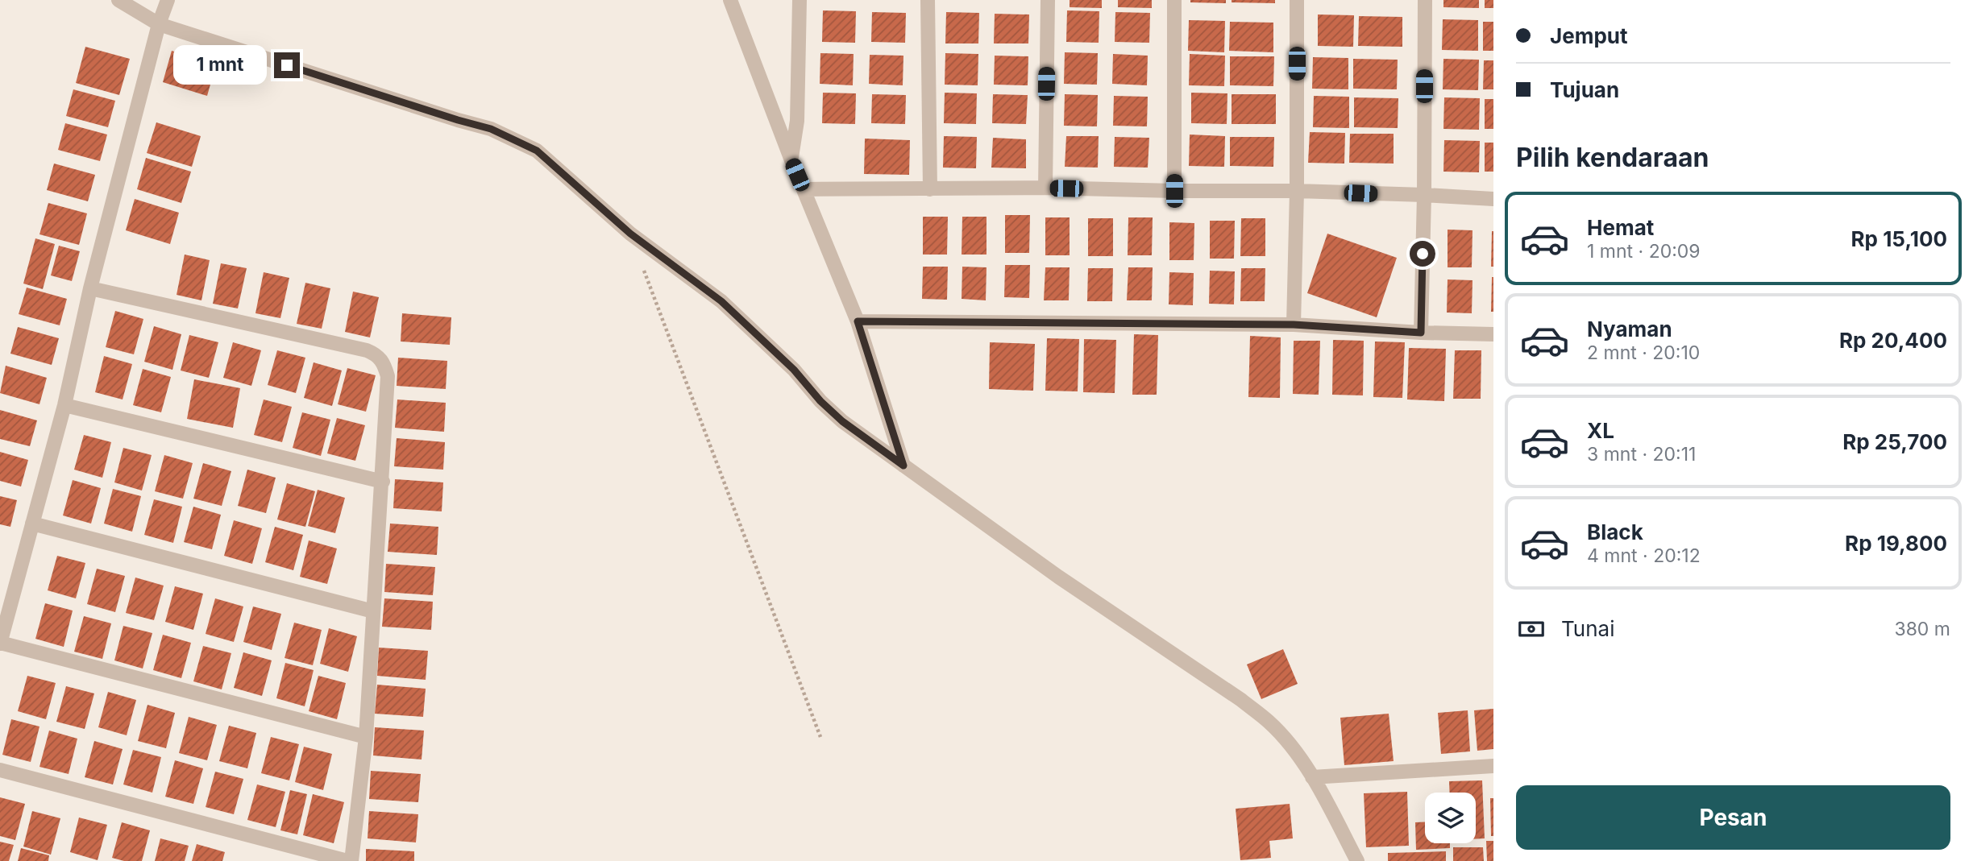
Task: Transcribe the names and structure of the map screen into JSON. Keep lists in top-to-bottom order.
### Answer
{
  "page": {
    "banner": ["Jemput", "Tujuan"],
    "bubble": "1 mnt",
    "heading": "Pilih kendaraan",
    "list": [
      {
        "name": "Hemat",
        "note": "1 mnt · 20:09",
        "value": "Rp 15,100"
      },
      {
        "name": "Nyaman",
        "note": "2 mnt · 20:10",
        "value": "Rp 20,400"
      },
      {
        "name": "XL",
        "note": "3 mnt · 20:11",
        "value": "Rp 25,700"
      },
      {
        "name": "Black",
        "note": "4 mnt · 20:12",
        "value": "Rp 19,800"
      }
    ],
    "pay": ["Tunai", "380 m"],
    "buttons": "Pesan"
  }
}
